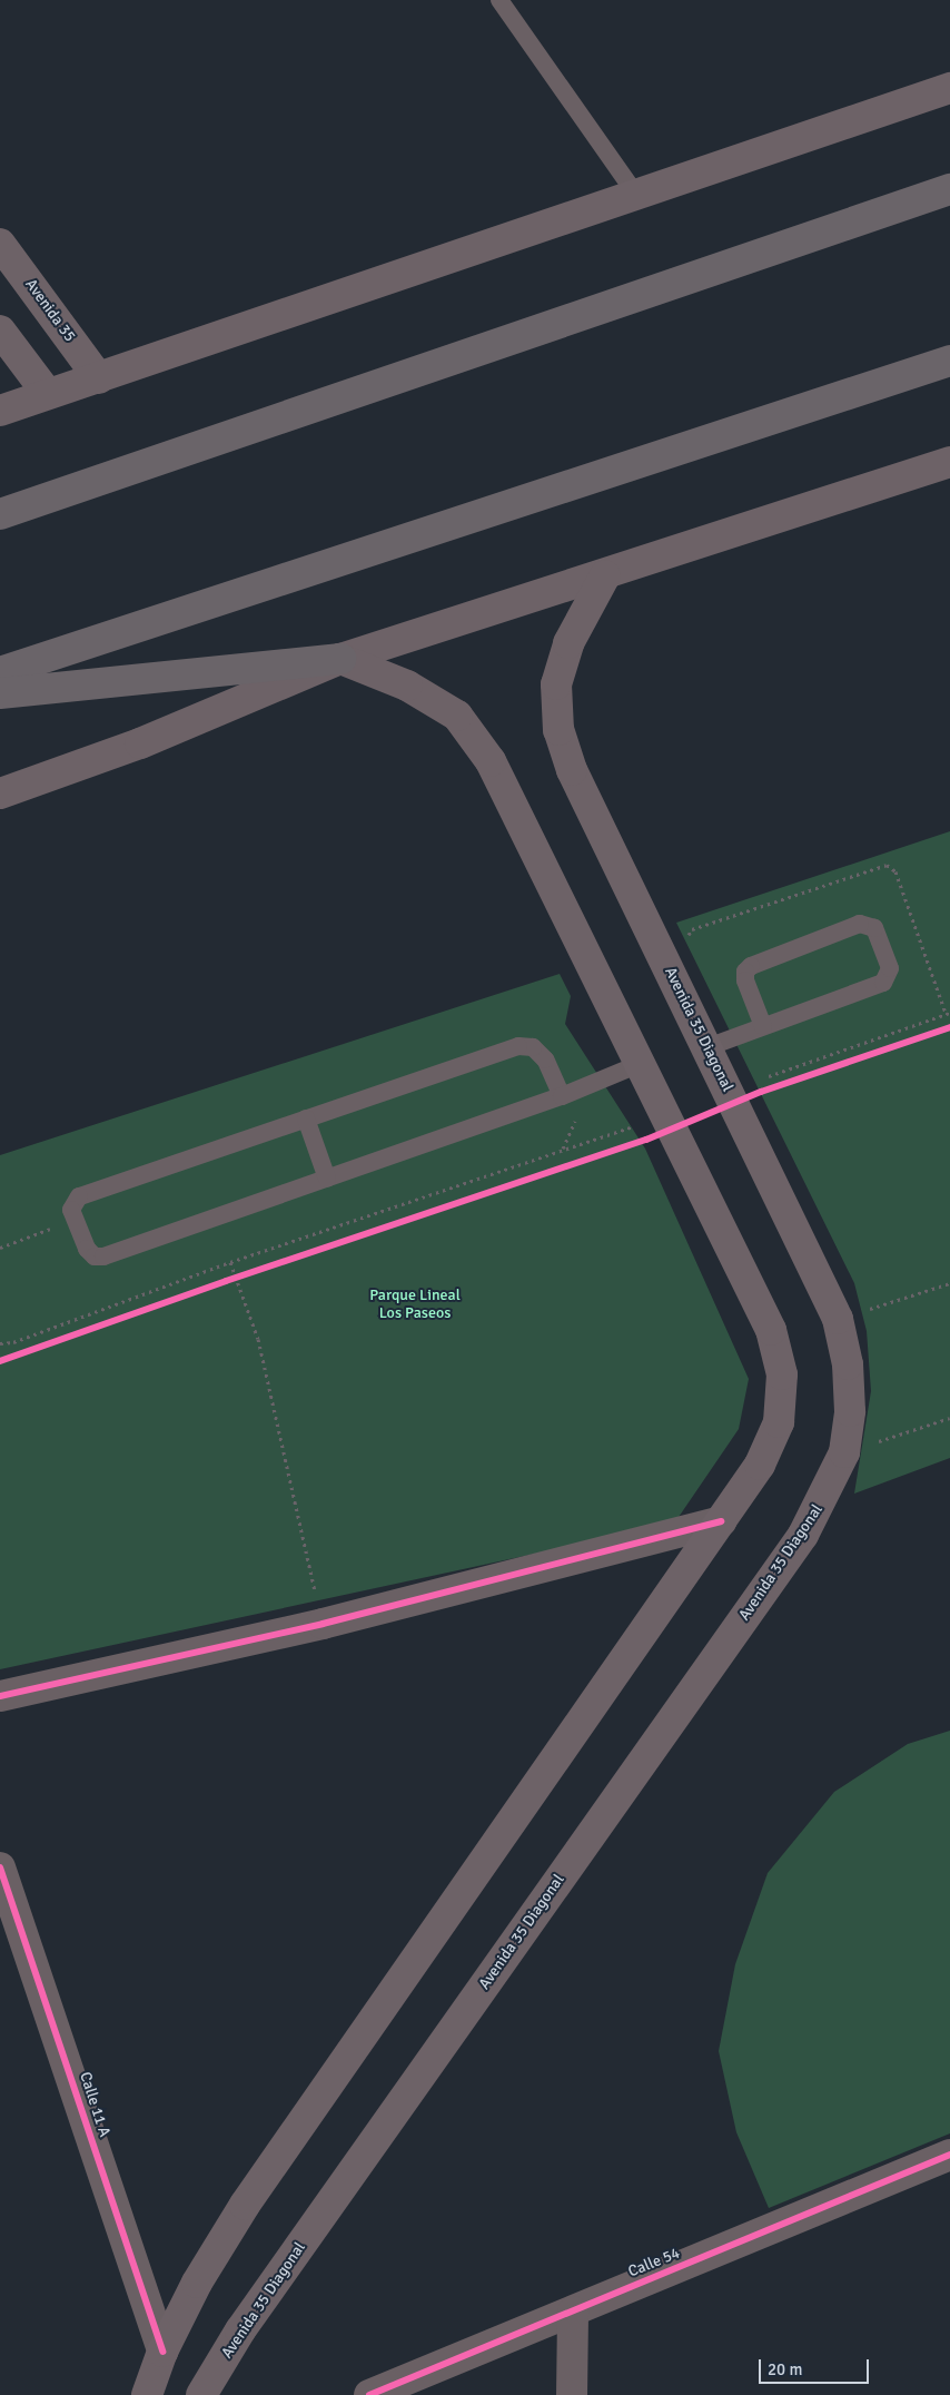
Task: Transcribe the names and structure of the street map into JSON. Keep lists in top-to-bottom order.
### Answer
{
  "streets": {
    "main road": ["Avenida 35", "Avenida 35 Diagonal"],
    "street": ["Calle 11 A", "Calle 54"]
  },
  "parks": ["Parque Lineal Los Paseos"],
  "scale_bar": "20 m"
}
